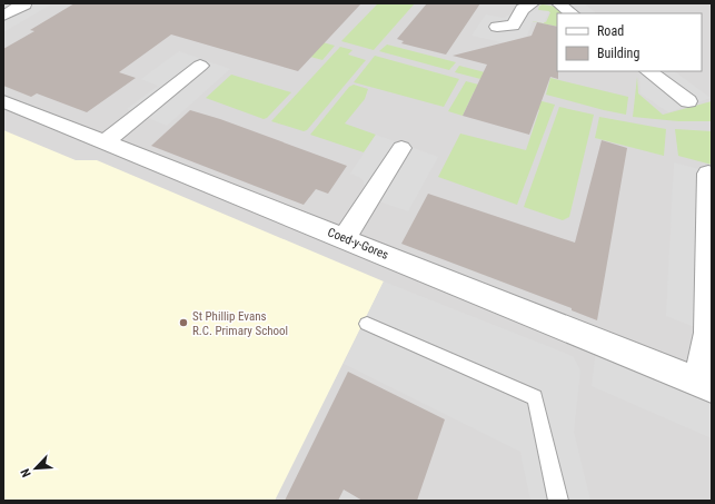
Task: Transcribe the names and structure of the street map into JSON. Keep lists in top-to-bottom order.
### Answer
{
  "streets": {
    "street": ["Coed-y-Gores"]
  },
  "places": ["St Phillip Evans R.C. Primary School"],
  "legend": ["Road", "Building"],
  "north": "bottom left"
}
